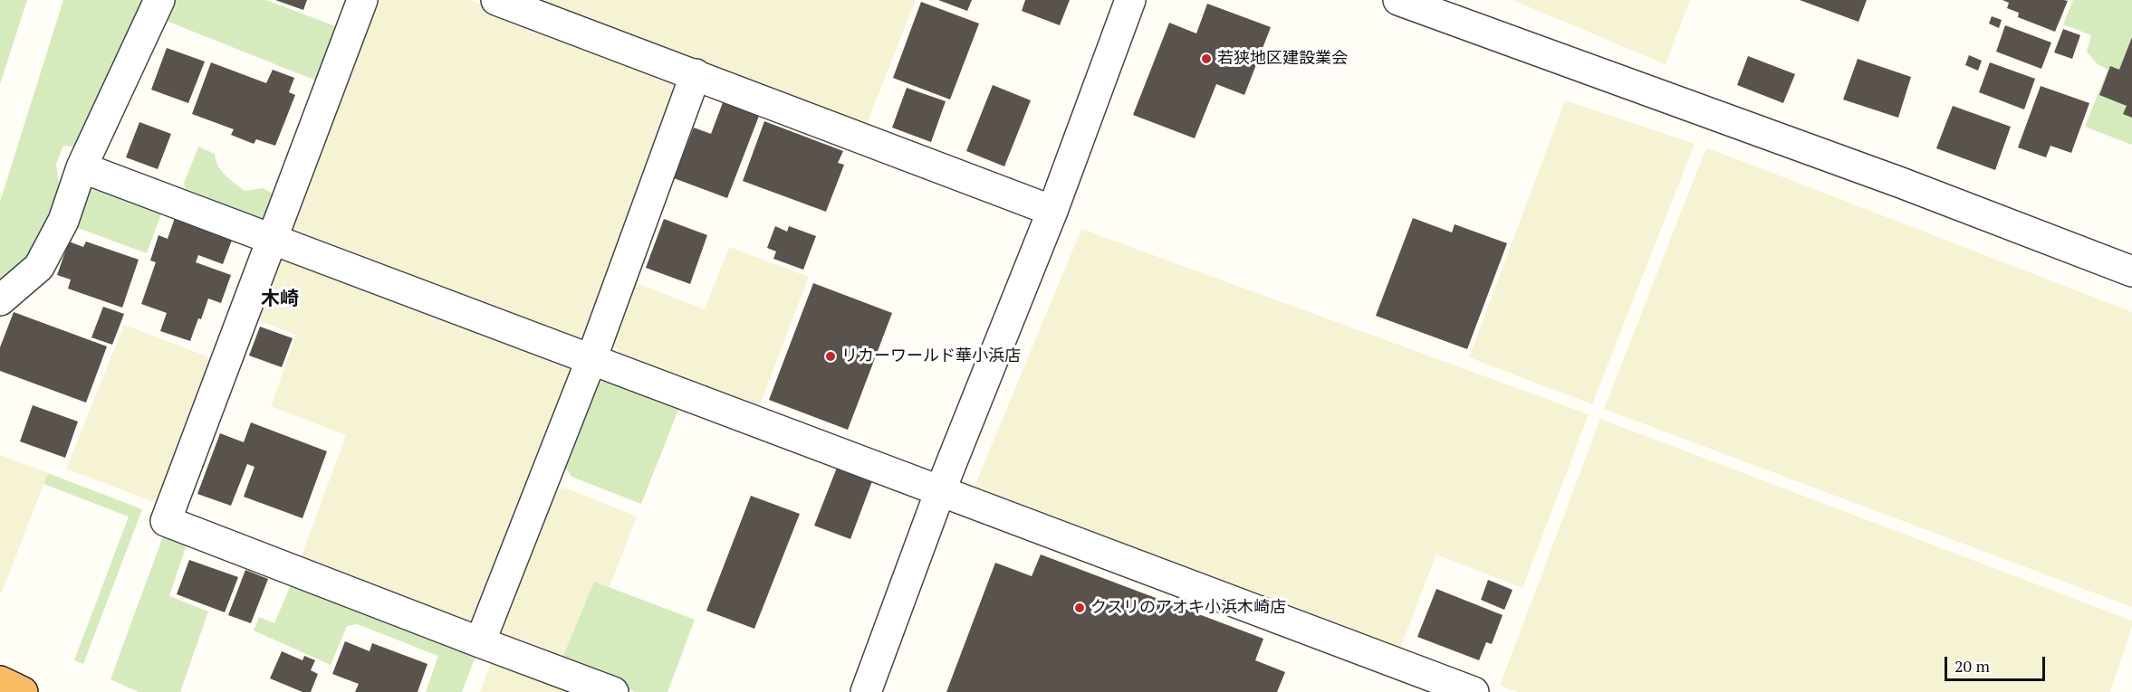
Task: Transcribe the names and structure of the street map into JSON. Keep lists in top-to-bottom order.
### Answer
{
  "districts": ["木崎"],
  "places": ["若狭地区建設業会", "リカーワールド華小浜店", "クスリのアオキ小浜木崎店"],
  "scale_bar": "20 m"
}
